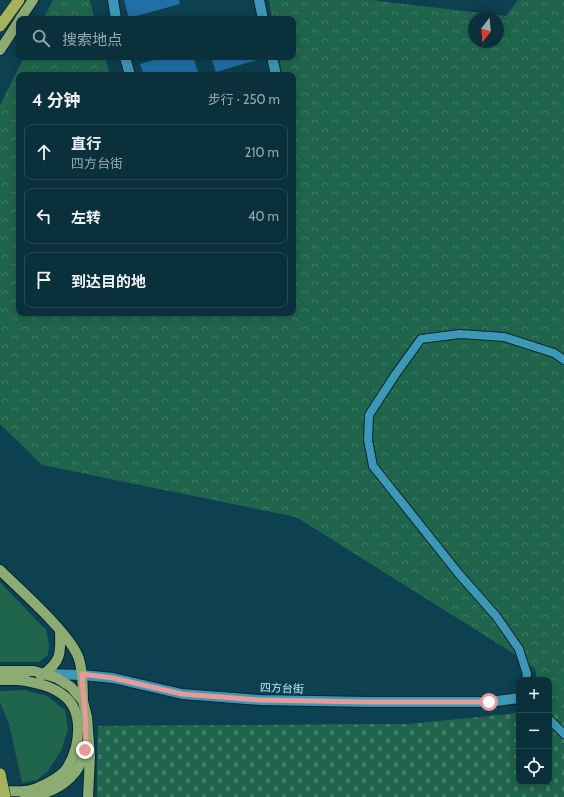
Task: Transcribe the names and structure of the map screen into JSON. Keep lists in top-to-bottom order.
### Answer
{
  "streets": {
    "street": ["四方台街"]
  },
  "north": "bottom",
  "page": {
    "search": "搜索地点",
    "heading": ["4 分钟", "步行 · 250 m"],
    "list": [
      ["直行", "四方台街", "210 m"],
      ["左转", "40 m"],
      "到达目的地"
    ],
    "map_buttons": ["+", "−"]
  }
}
